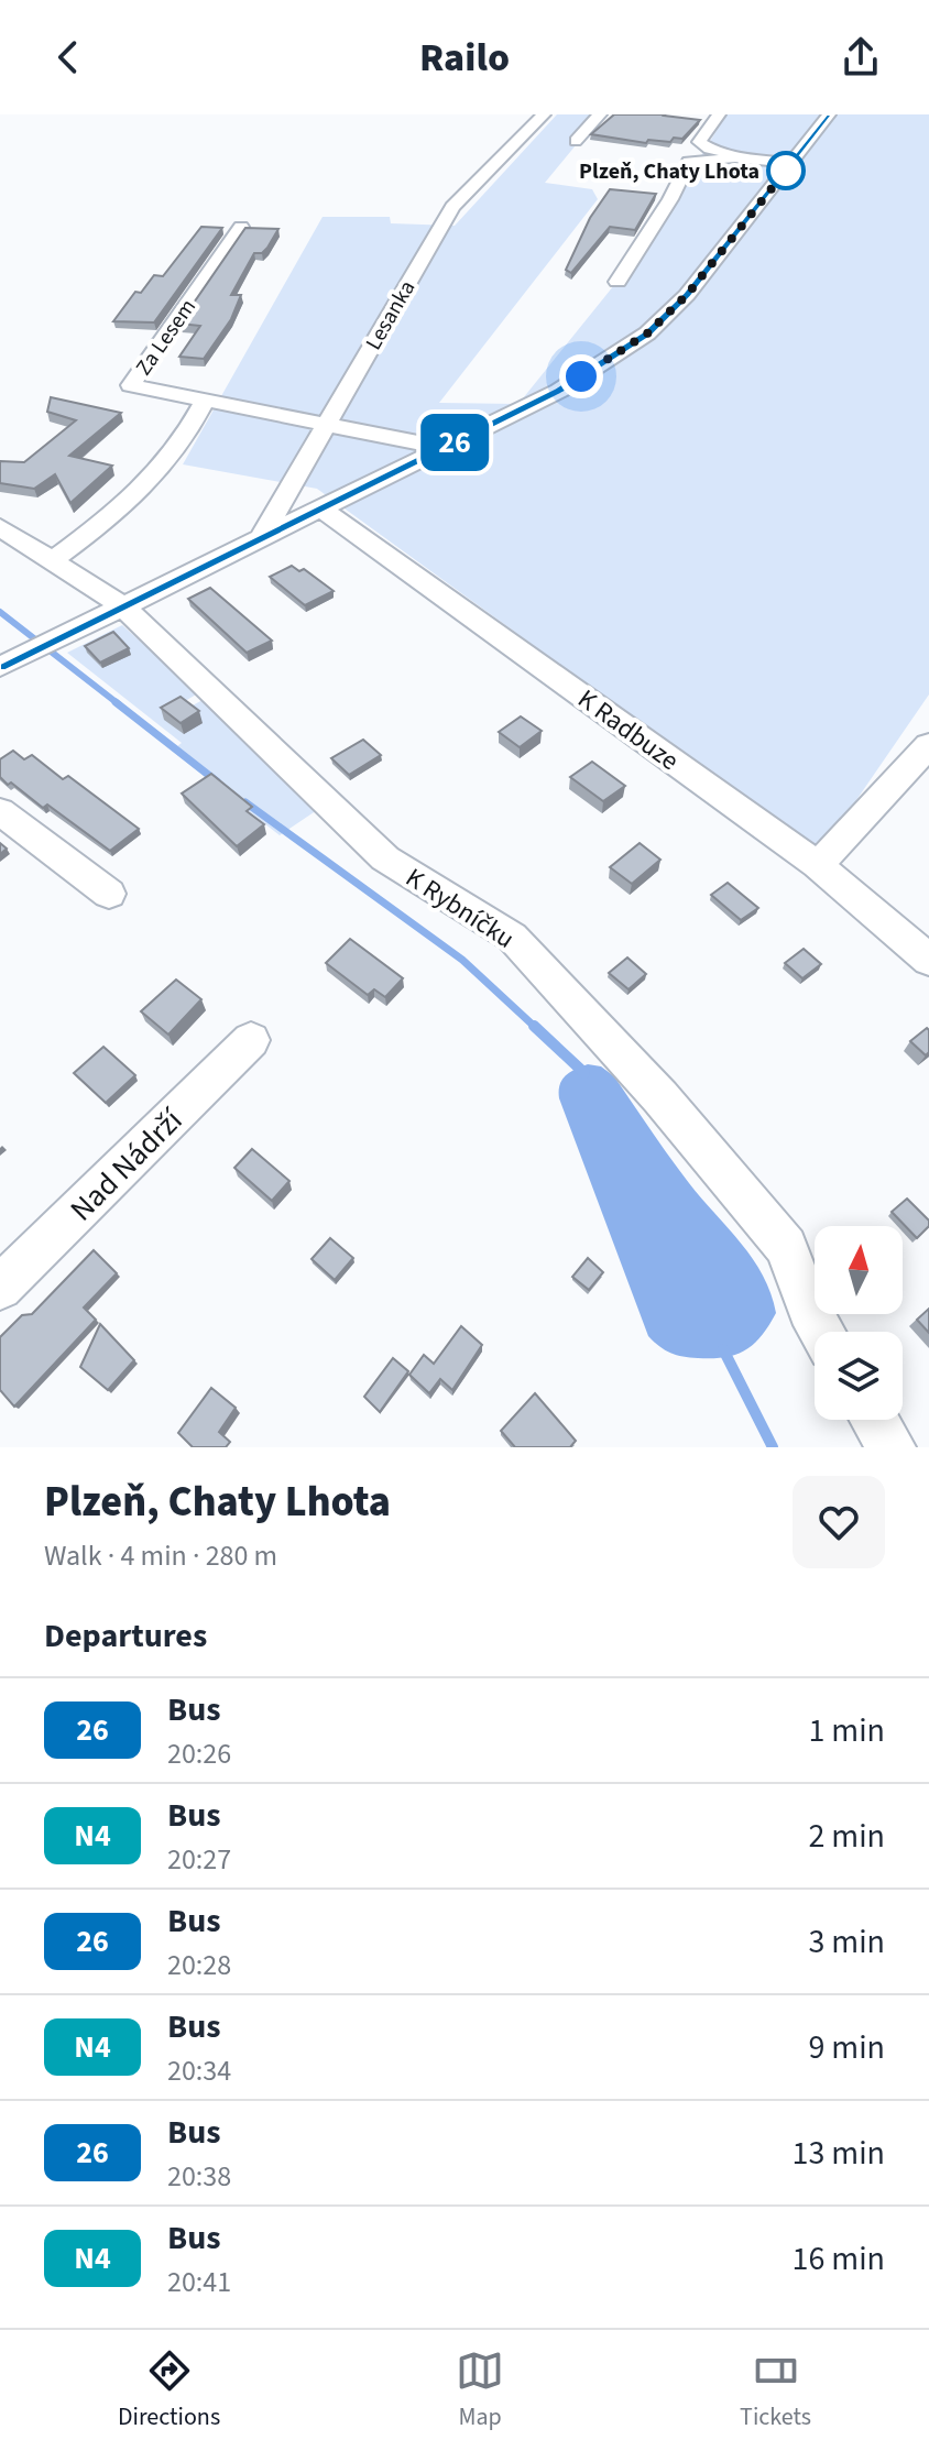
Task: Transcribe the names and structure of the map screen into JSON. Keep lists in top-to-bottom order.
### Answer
{
  "streets": {
    "street": [
      "Lesanka",
      "Za Lesem",
      "K Radbuze",
      "K Rybníčku",
      "Nad Nádrží"
    ]
  },
  "crossings": [
    ["Lesanka", "Za Lesem"]
  ],
  "places": ["Plzeň, Chaty Lhota"],
  "lines": ["bus line 26"],
  "north": "top",
  "page": {
    "header": "Railo",
    "on_map": "26",
    "heading": [
      ["Plzeň, Chaty Lhota", "Walk · 4 min · 280 m"],
      "Departures"
    ],
    "list": [
      {
        "mark": "26",
        "name": "Bus",
        "note": "20:26",
        "value": "1 min"
      },
      {
        "mark": "N4",
        "name": "Bus",
        "note": "20:27",
        "value": "2 min"
      },
      {
        "mark": "26",
        "name": "Bus",
        "note": "20:28",
        "value": "3 min"
      },
      {
        "mark": "N4",
        "name": "Bus",
        "note": "20:34",
        "value": "9 min"
      },
      {
        "mark": "26",
        "name": "Bus",
        "note": "20:38",
        "value": "13 min"
      },
      {
        "mark": "N4",
        "name": "Bus",
        "note": "20:41",
        "value": "16 min"
      }
    ],
    "tabs": ["Directions", "Map", "Tickets"]
  }
}
